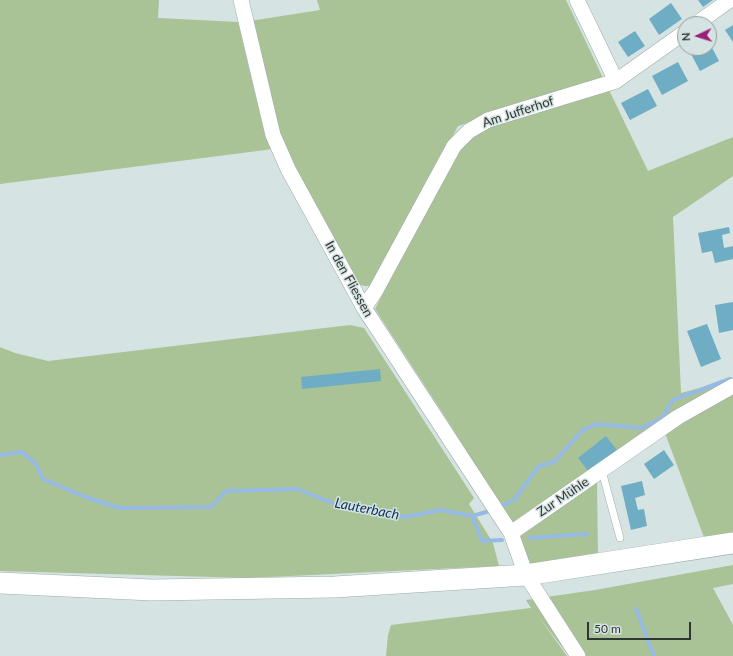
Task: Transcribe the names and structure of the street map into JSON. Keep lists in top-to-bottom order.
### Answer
{
  "streets": {
    "street": ["Am Jufferhof", "In den Fliessen", "Zur Mühle"]
  },
  "crossings": [
    ["Am Jufferhof", "In den Fliessen"],
    ["In den Fliessen", "Zur Mühle"]
  ],
  "water": ["Lauterbach"],
  "scale_bar": "50 m",
  "north": "left"
}
